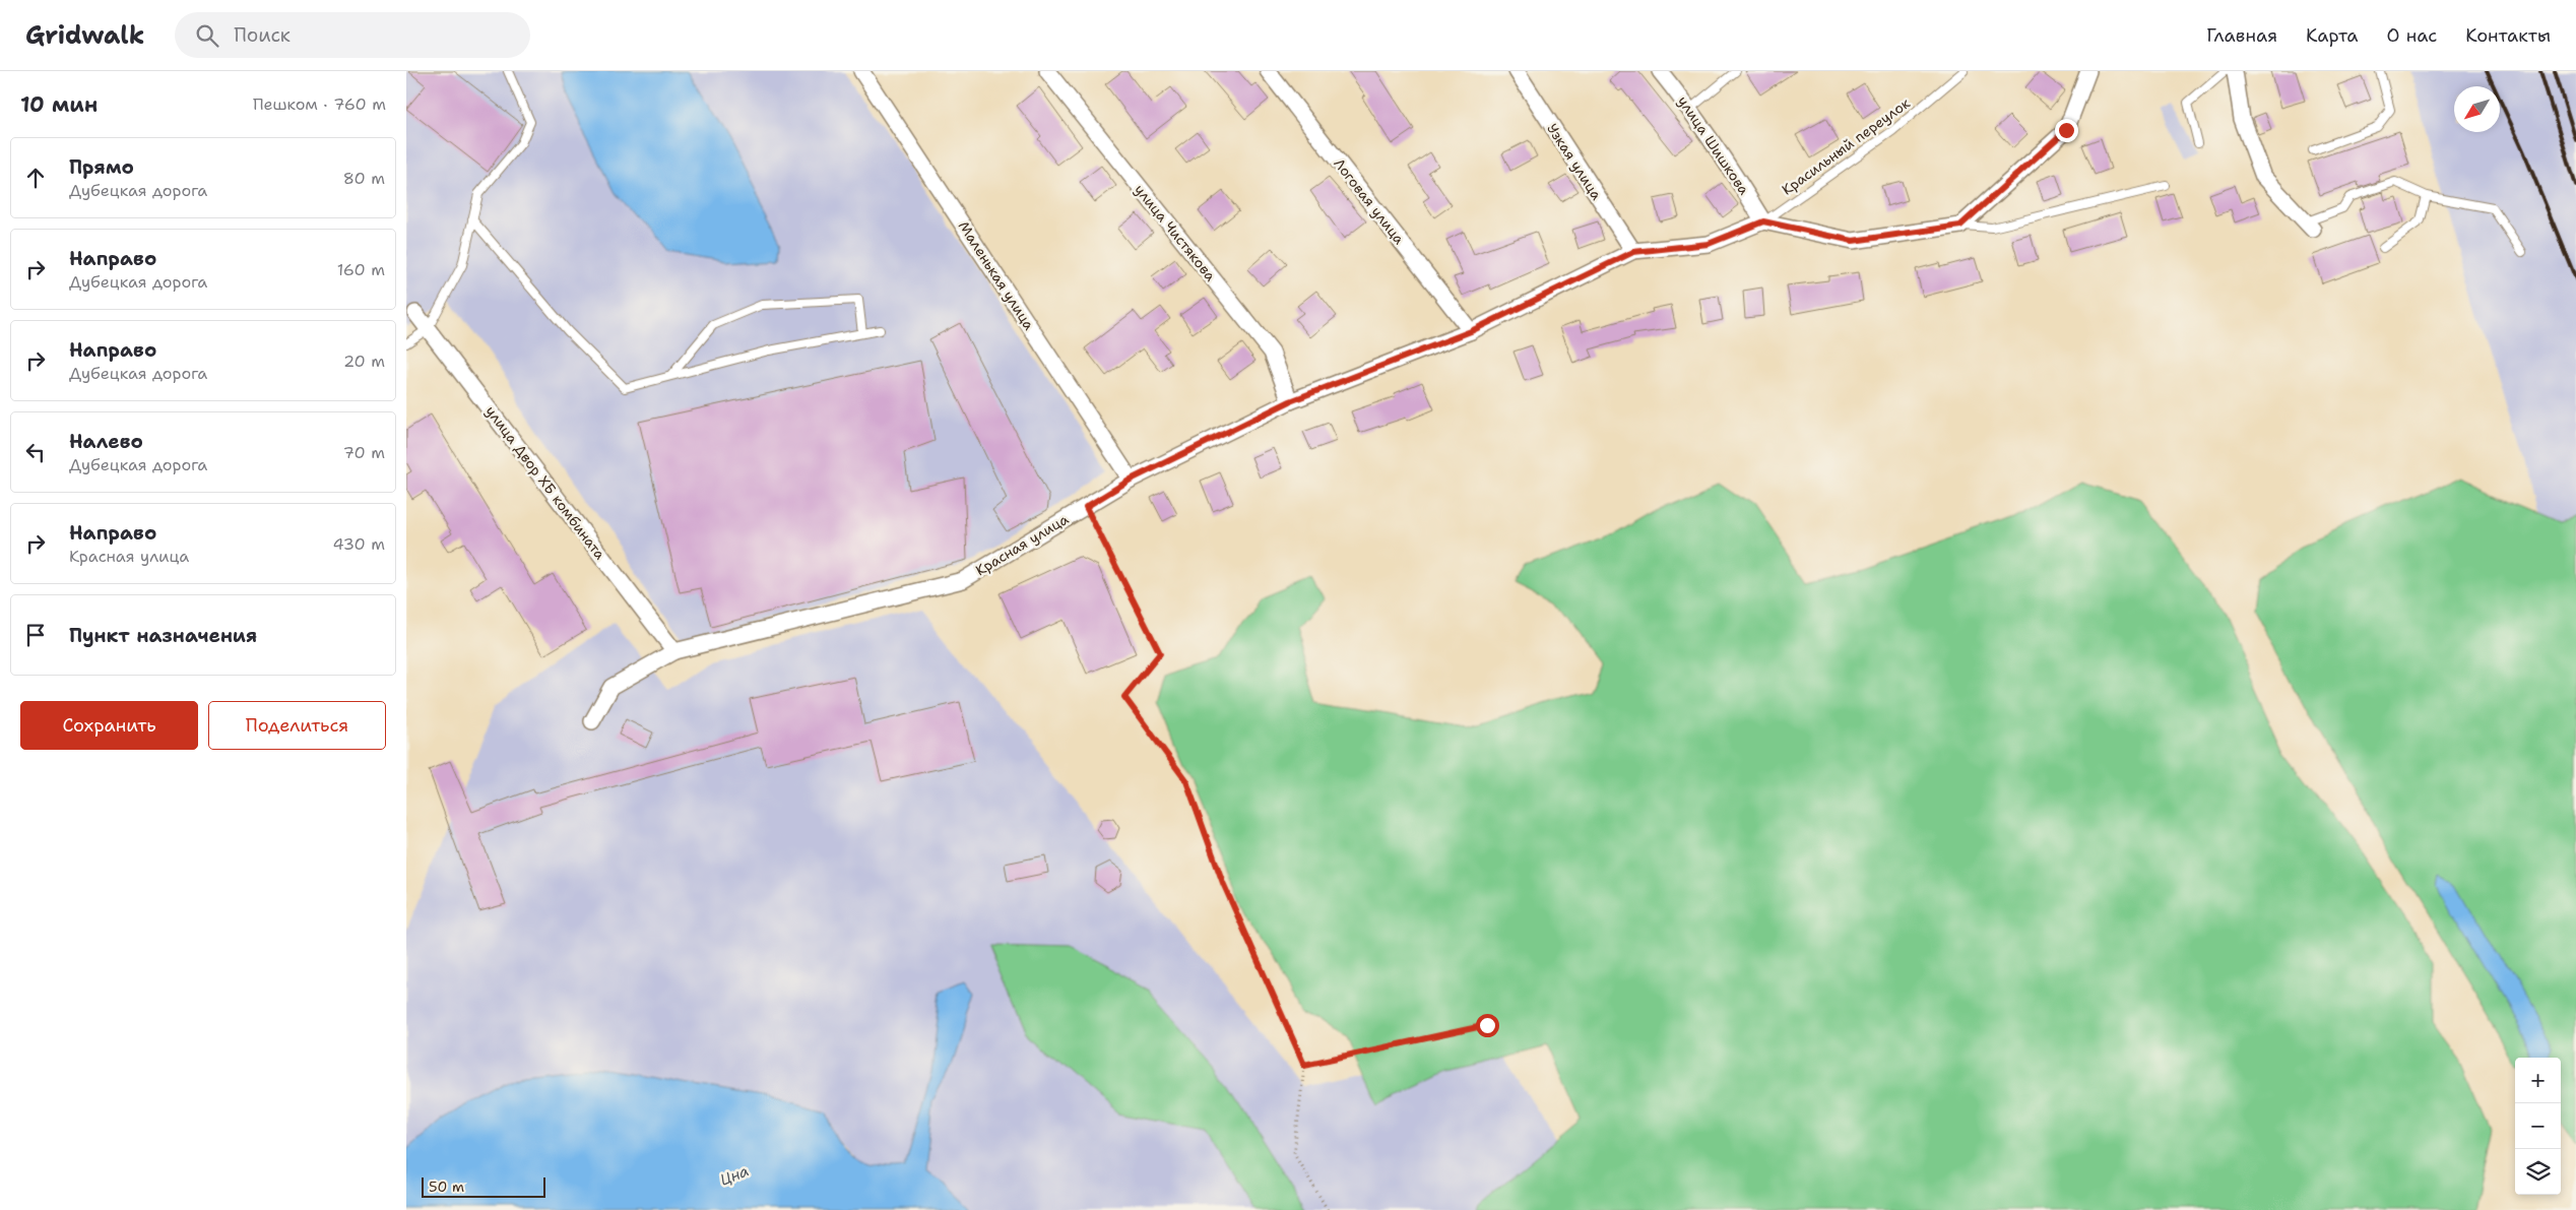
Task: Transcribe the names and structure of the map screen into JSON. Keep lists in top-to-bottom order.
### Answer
{
  "streets": {
    "street": [
      "улица Шишкова",
      "Узкая улица",
      "Логовая улица",
      "улица Чистякова",
      "Маленькая улица",
      "улица Двор ХБ комбината",
      "Красная улица"
    ],
    "lane": ["Красильный переулок"]
  },
  "crossings": [
    ["улица Шишкова", "Красильный переулок"],
    ["улица Шишкова", "Красная улица"],
    ["Красильный переулок", "Красная улица"],
    ["Узкая улица", "Красная улица"],
    ["Логовая улица", "Красная улица"],
    ["улица Чистякова", "Красная улица"],
    ["Маленькая улица", "Красная улица"],
    ["улица Двор ХБ комбината", "Красная улица"]
  ],
  "water": ["Цна"],
  "scale_bar": "50 m",
  "north": "bottom left",
  "page": {
    "header": "Gridwalk",
    "search": "Поиск",
    "nav": [
      "Главная",
      "Карта",
      "О нас",
      "Контакты"
    ],
    "heading": ["10 мин", "Пешком · 760 m"],
    "list": [
      ["Прямо", "Дубецкая дорога", "80 m"],
      ["Направо", "Дубецкая дорога", "160 m"],
      ["Направо", "Дубецкая дорога", "20 m"],
      ["Налево", "Дубецкая дорога", "70 m"],
      ["Направо", "Красная улица", "430 m"],
      "Пункт назначения"
    ],
    "buttons": ["Сохранить", "Поделиться"],
    "map_buttons": ["+", "−"],
    "scale": "50 m"
  }
}
